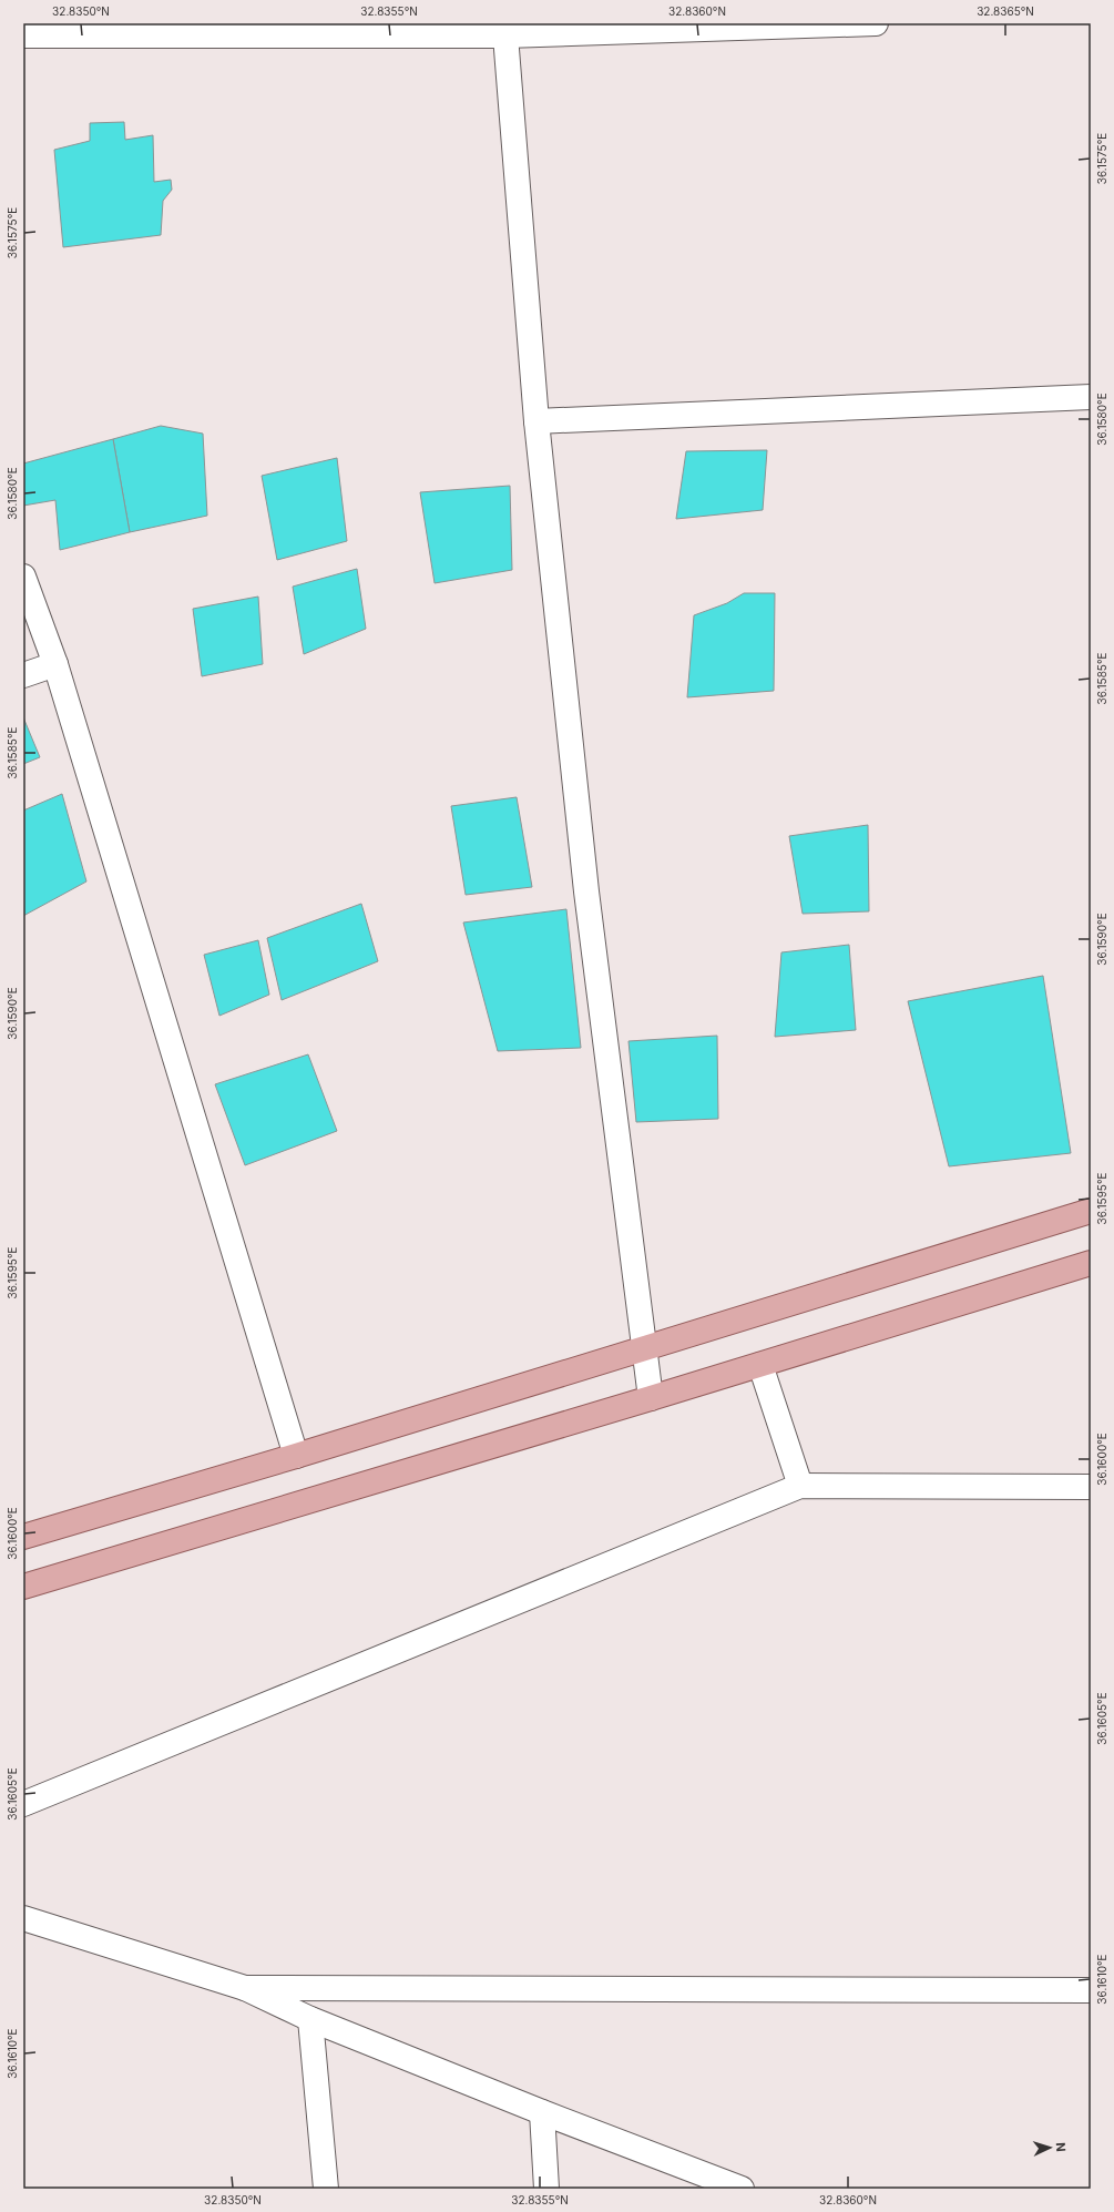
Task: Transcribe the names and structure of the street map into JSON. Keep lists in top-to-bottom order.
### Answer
{
  "north": "right",
  "coordinates": [
    "32.8350°N",
    "32.8355°N",
    "32.8360°N",
    "32.8365°N",
    "36.1575°E",
    "36.1580°E",
    "36.1585°E",
    "36.1590°E",
    "36.1595°E",
    "36.1600°E",
    "36.1605°E",
    "36.1610°E"
  ]
}
